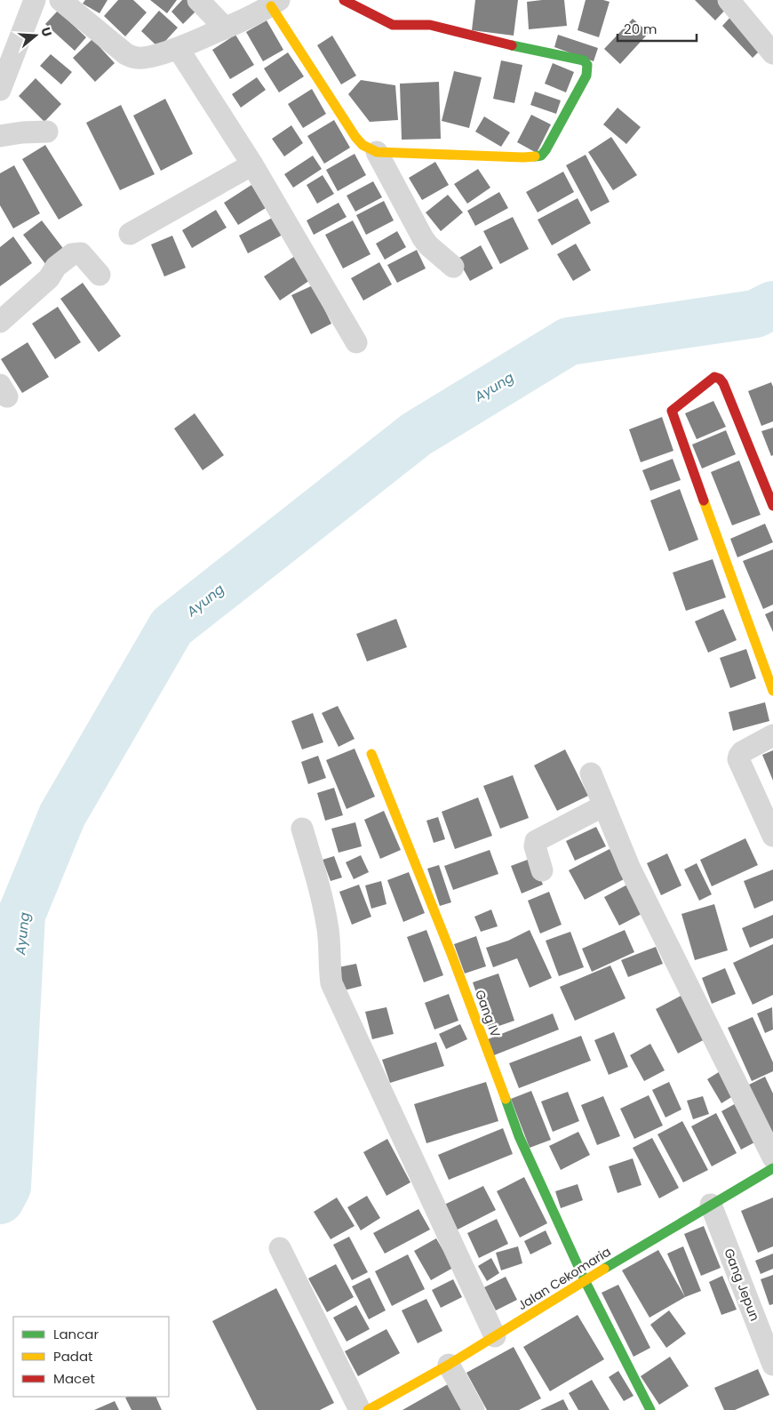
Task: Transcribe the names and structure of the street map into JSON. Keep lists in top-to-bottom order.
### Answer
{
  "streets": {
    "street": ["Gang IV", "Jalan Cekomaria", "Gang Jepun"]
  },
  "crossings": [
    ["Gang IV", "Jalan Cekomaria"],
    ["Jalan Cekomaria", "Gang Jepun"]
  ],
  "water": ["Ayung"],
  "legend": ["Lancar", "Padat", "Macet"],
  "scale_bar": "20 m",
  "north": "right"
}
